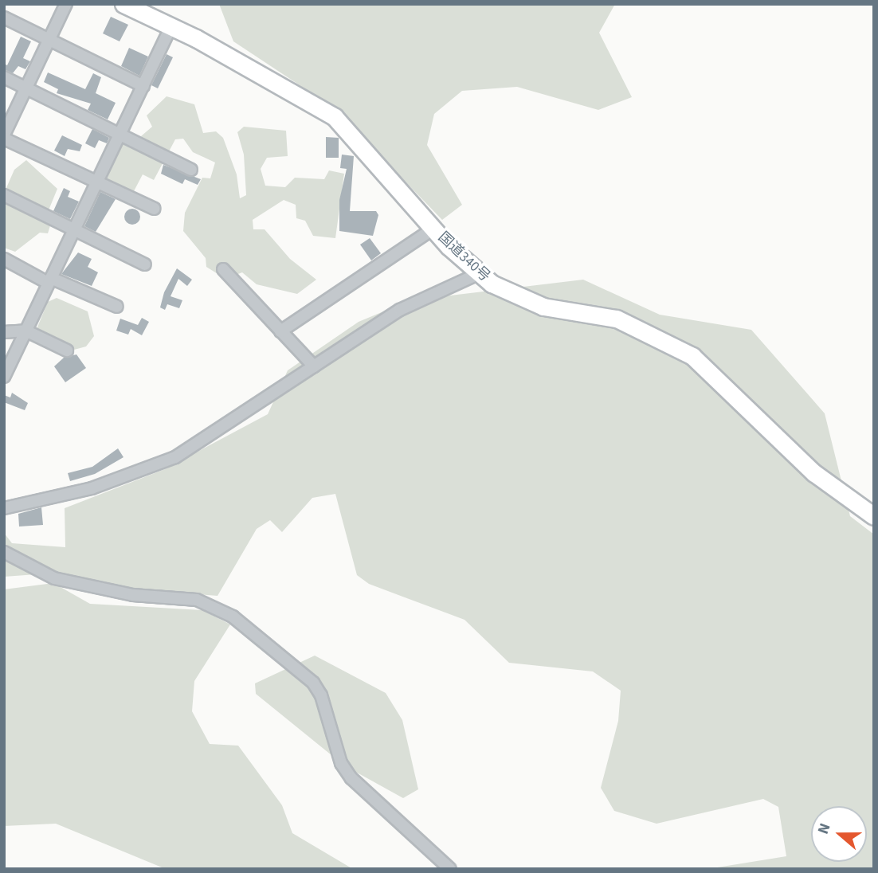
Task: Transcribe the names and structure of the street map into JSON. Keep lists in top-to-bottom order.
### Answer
{
  "streets": {
    "highway": ["国道340号"]
  },
  "north": "left"
}
